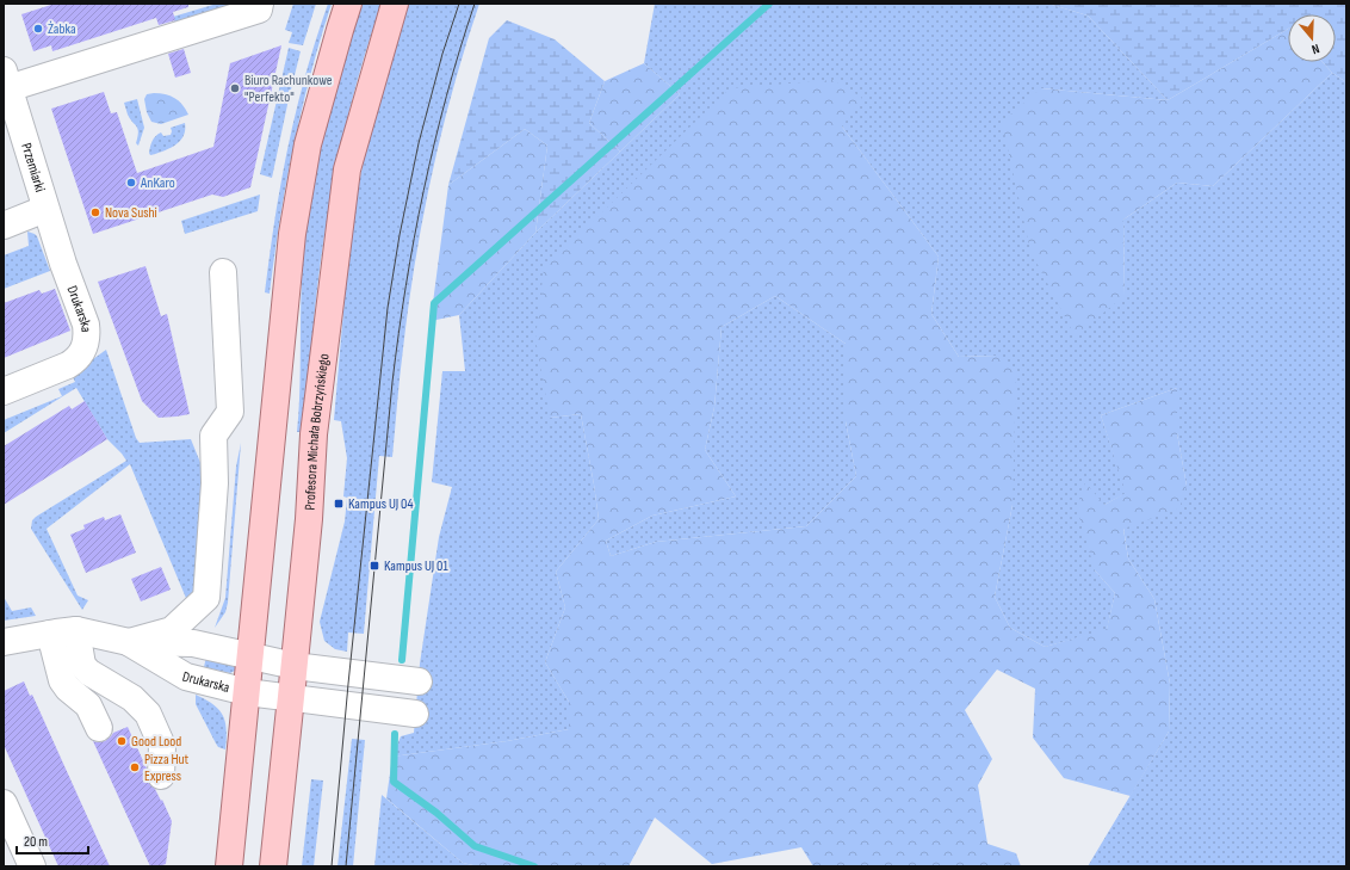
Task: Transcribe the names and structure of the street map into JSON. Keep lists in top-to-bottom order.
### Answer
{
  "streets": {
    "main road": ["Profesora Michała Bobrzyńskiego"],
    "street": ["Przemiarki", "Drukarska"]
  },
  "crossings": [
    ["Przemiarki", "Drukarska"],
    ["Drukarska", "Profesora Michała Bobrzyńskiego"]
  ],
  "places": {
    "other": [
      "Żabka",
      "Biuro Rachunkowe \"Perfekto\"",
      "AnKaro",
      "Nova Sushi",
      "Good Lood",
      "Pizza Hut Express"
    ],
    "transit": ["Kampus UJ 04", "Kampus UJ 01"]
  },
  "scale_bar": "20 m",
  "north": "bottom"
}
